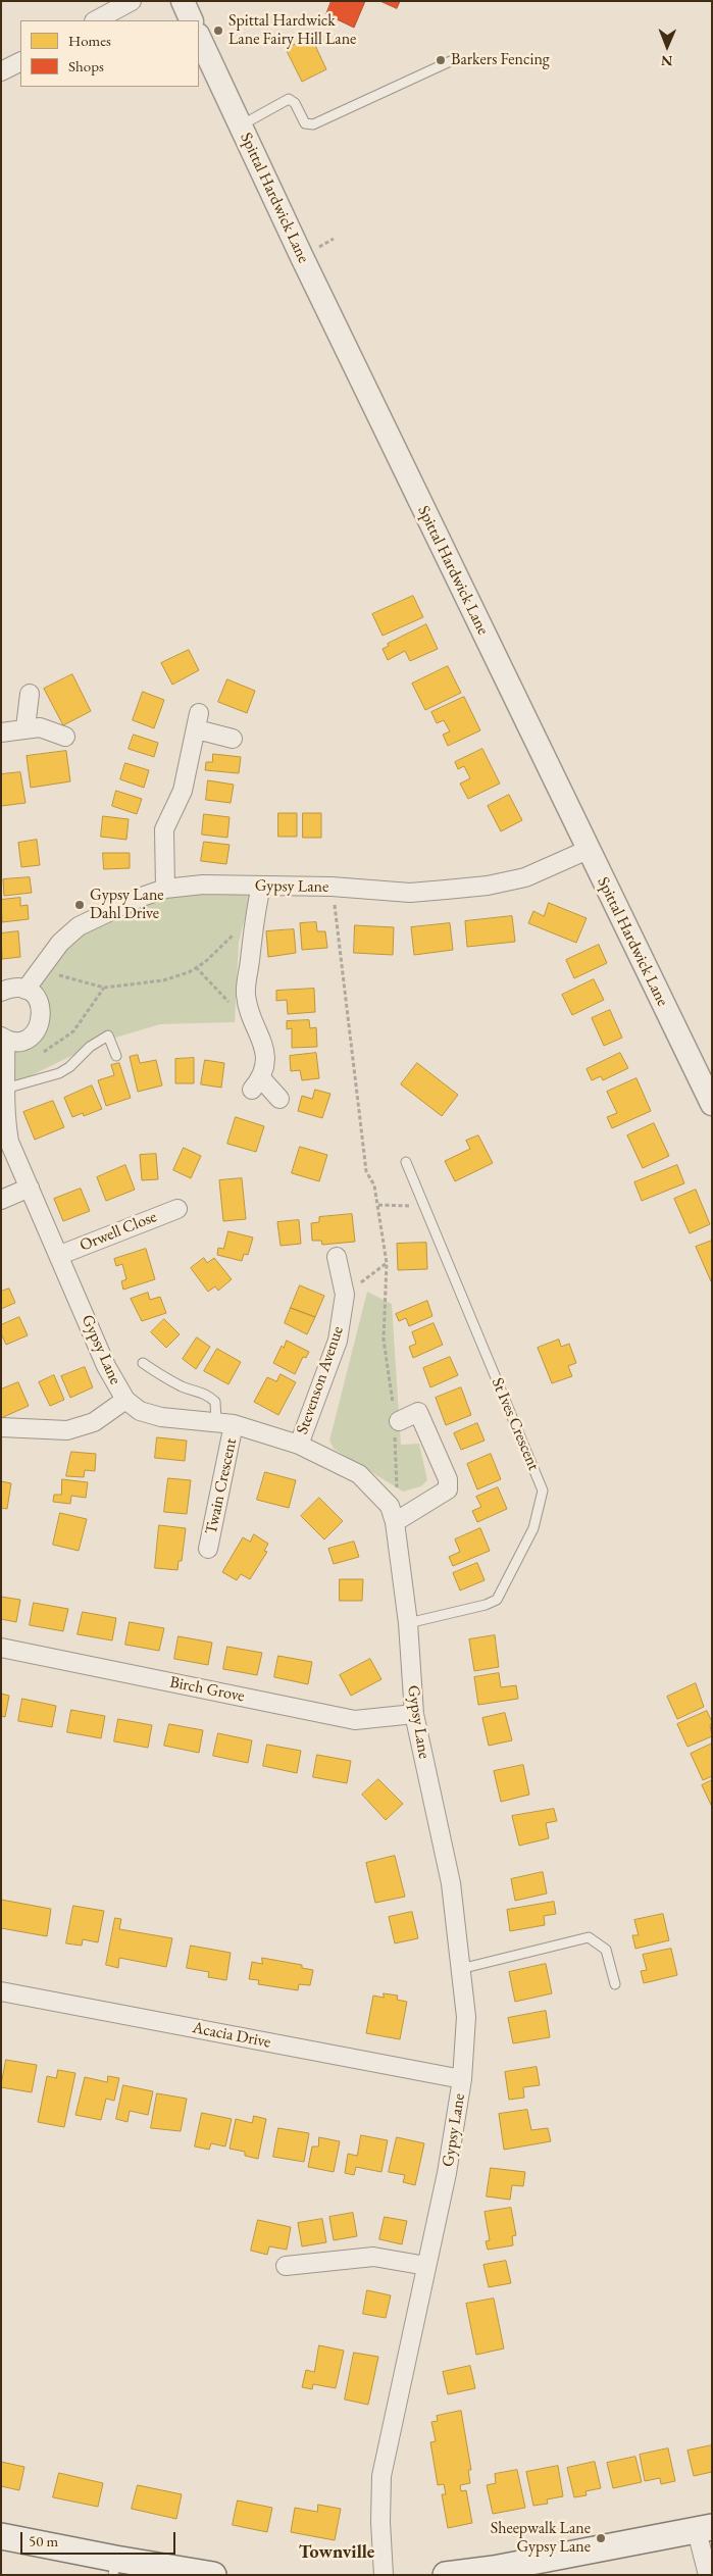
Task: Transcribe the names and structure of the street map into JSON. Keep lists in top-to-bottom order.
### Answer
{
  "streets": {
    "street": [
      "Spittal Hardwick Lane",
      "Gypsy Lane",
      "Orwell Close",
      "Stevenson Avenue",
      "Twain Crescent",
      "Birch Grove",
      "Acacia Drive"
    ],
    "lane": ["St Ives Crescent"]
  },
  "crossings": [
    ["Spittal Hardwick Lane", "Gypsy Lane"],
    ["Gypsy Lane", "Orwell Close"],
    ["Gypsy Lane", "Stevenson Avenue"],
    ["Gypsy Lane", "St Ives Crescent"],
    ["Gypsy Lane", "Twain Crescent"],
    ["Gypsy Lane", "Birch Grove"],
    ["Gypsy Lane", "Acacia Drive"]
  ],
  "districts": ["Townville"],
  "places": [
    "Spittal Hardwick Lane Fairy Hill Lane",
    "Barkers Fencing",
    "Gypsy Lane Dahl Drive",
    "Sheepwalk Lane Gypsy Lane"
  ],
  "legend": ["Homes", "Shops"],
  "scale_bar": "50 m",
  "north": "bottom"
}
